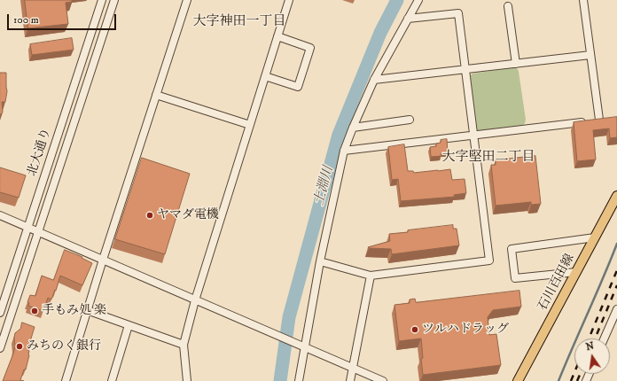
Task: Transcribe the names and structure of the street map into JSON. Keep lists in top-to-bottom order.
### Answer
{
  "streets": {
    "main road": ["石川百田線"],
    "street": ["北大通り"]
  },
  "districts": ["大字神田一丁目", "大字堅田二丁目"],
  "water": ["土淵川"],
  "places": [
    "ヤマダ電機",
    "手もみ処 楽",
    "ツルハドラッグ",
    "みちのく銀行"
  ],
  "scale_bar": "100 m",
  "north": "top"
}
